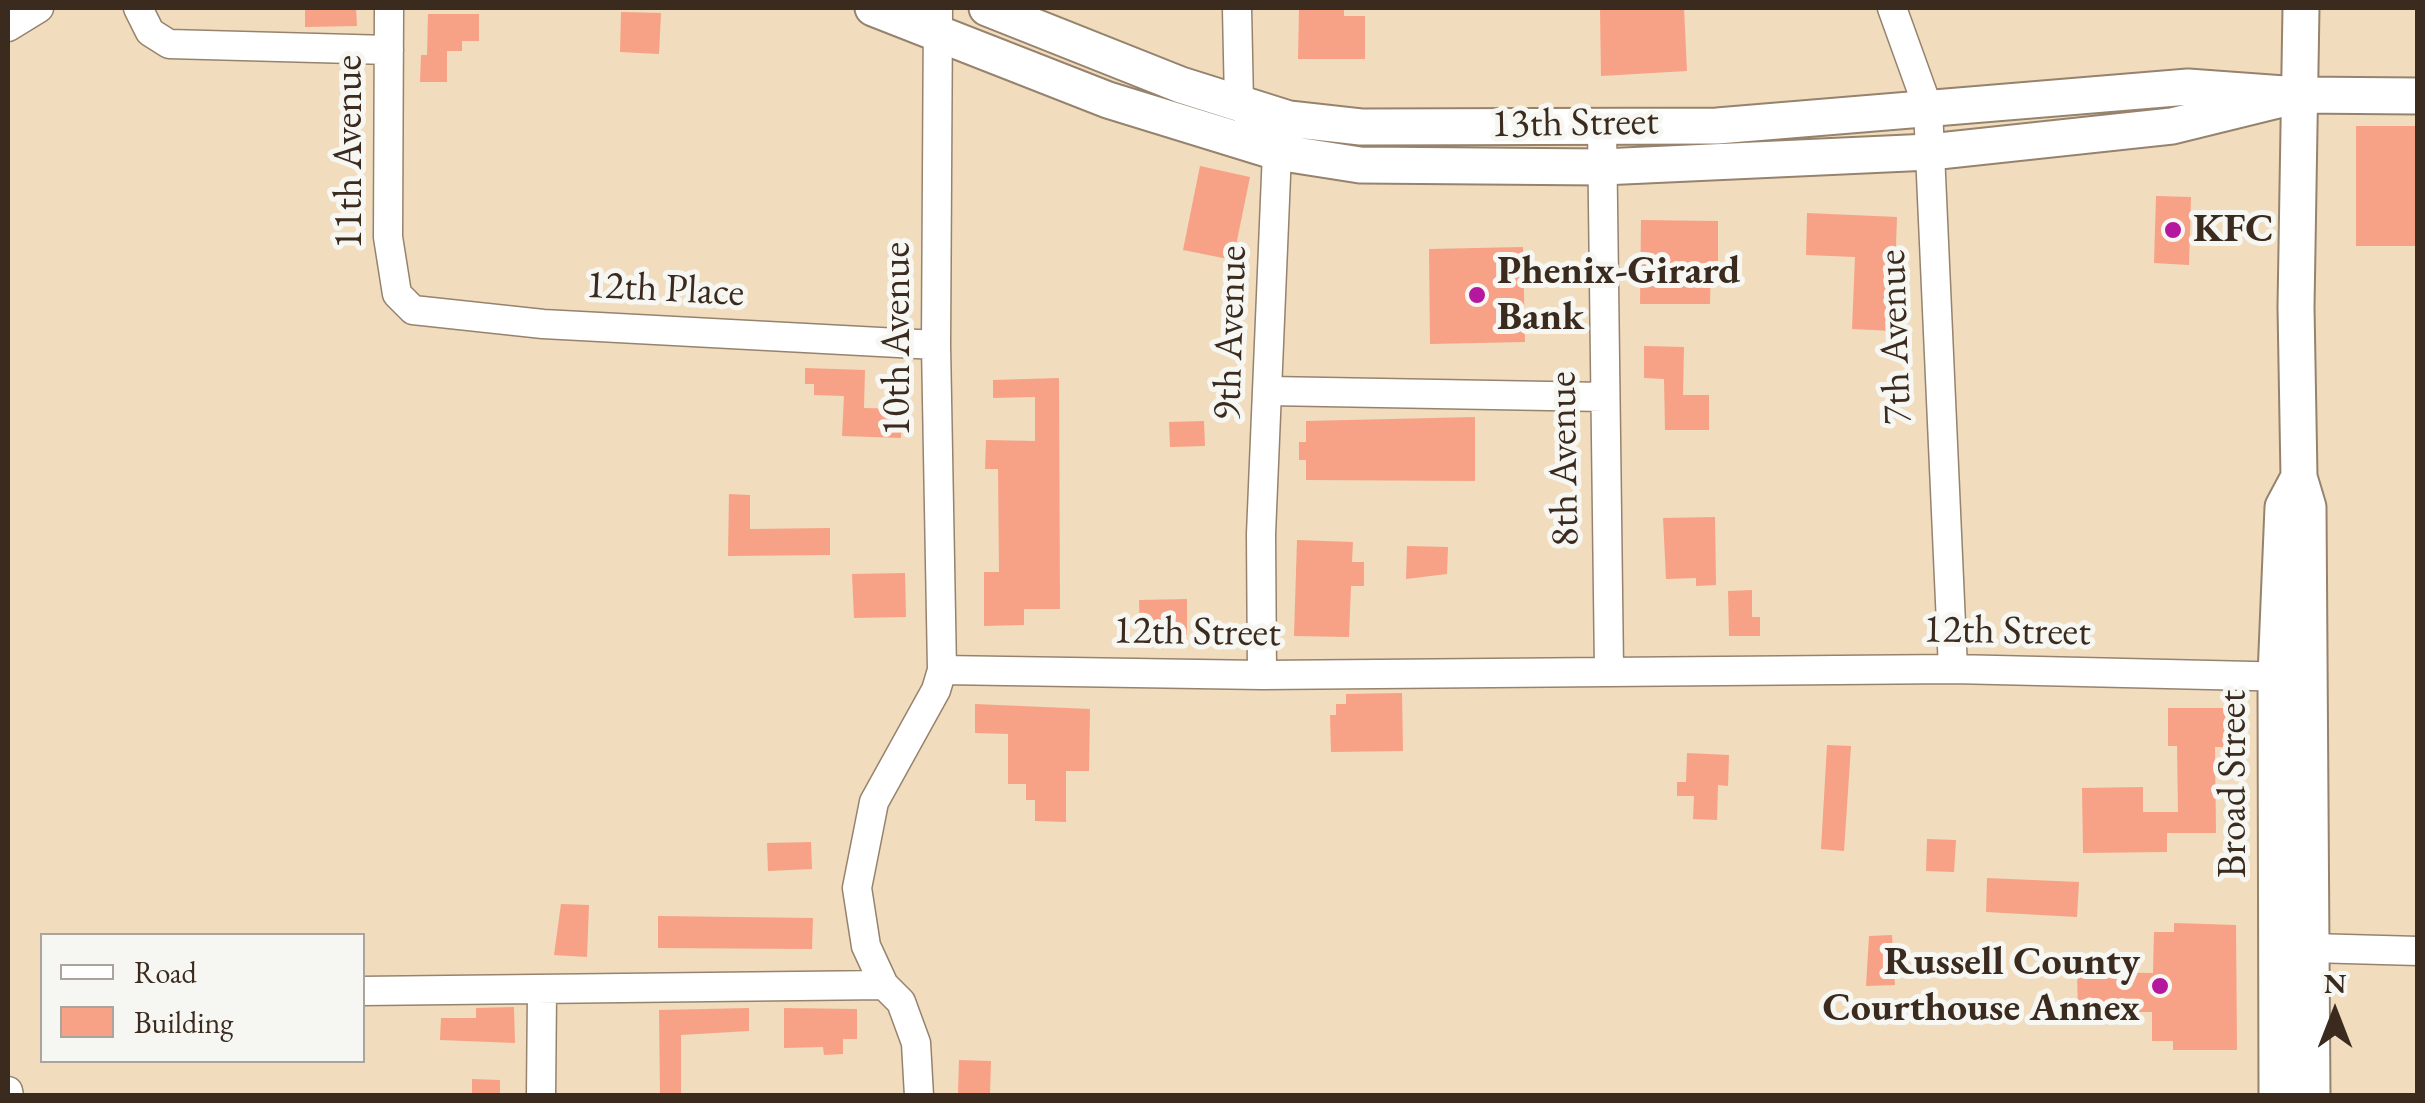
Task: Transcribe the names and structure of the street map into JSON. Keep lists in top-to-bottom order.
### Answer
{
  "streets": {
    "main road": ["13th Street", "Broad Street"],
    "street": [
      "11th Avenue",
      "12th Place",
      "9th Avenue",
      "7th Avenue",
      "10th Avenue",
      "8th Avenue",
      "12th Street"
    ]
  },
  "crossings": [
    ["13th Street", "9th Avenue"],
    ["13th Street", "7th Avenue"],
    ["13th Street", "10th Avenue"],
    ["13th Street", "8th Avenue"],
    ["13th Street", "Broad Street"],
    ["11th Avenue", "12th Place"],
    ["12th Place", "10th Avenue"],
    ["9th Avenue", "12th Street"],
    ["7th Avenue", "12th Street"],
    ["10th Avenue", "12th Street"],
    ["8th Avenue", "12th Street"],
    ["12th Street", "Broad Street"]
  ],
  "places": ["KFC", "Phenix-Girard Bank", "Russell County Courthouse Annex"],
  "legend": ["Road", "Building"],
  "north": "top"
}
